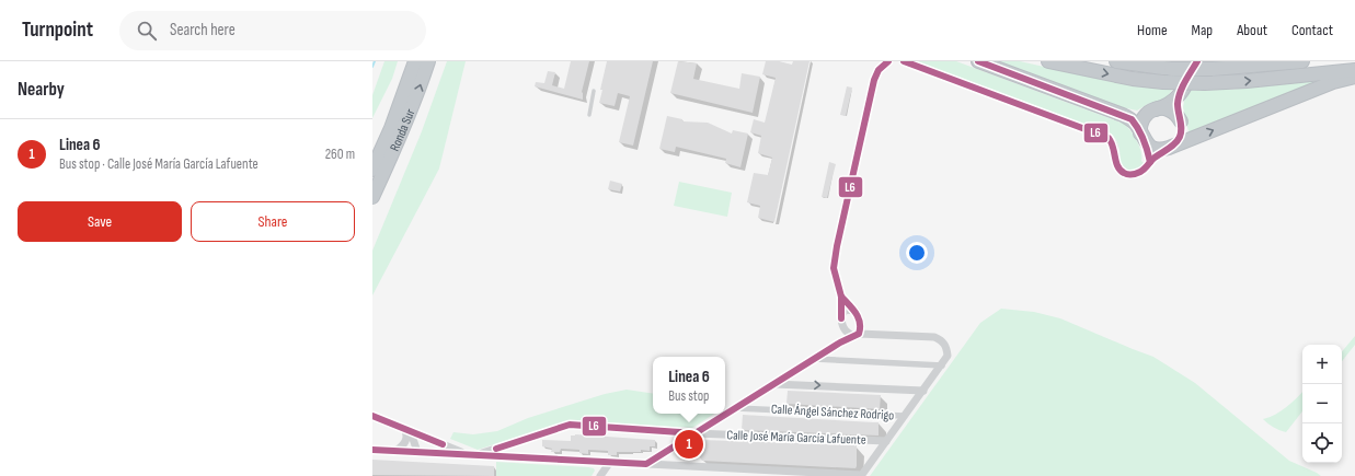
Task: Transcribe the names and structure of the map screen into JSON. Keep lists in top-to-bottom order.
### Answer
{
  "streets": {
    "highway": ["Ronda Sur"],
    "street": ["Calle Ángel Sánchez Rodrigo", "Calle José María García Lafuente"]
  },
  "lines": ["transit line L6"],
  "page": {
    "header": "Turnpoint",
    "search": "Search here",
    "nav": [
      "Home",
      "Map",
      "About",
      "Contact"
    ],
    "heading": "Nearby",
    "list": [
      {
        "mark": "1",
        "name": "Linea 6",
        "note": "Bus stop · Calle José María García Lafuente",
        "value": "260 m"
      }
    ],
    "buttons": ["Save", "Share"],
    "map_buttons": ["+", "−"],
    "popup": ["Linea 6", "Bus stop"],
    "pins": "1"
  }
}
